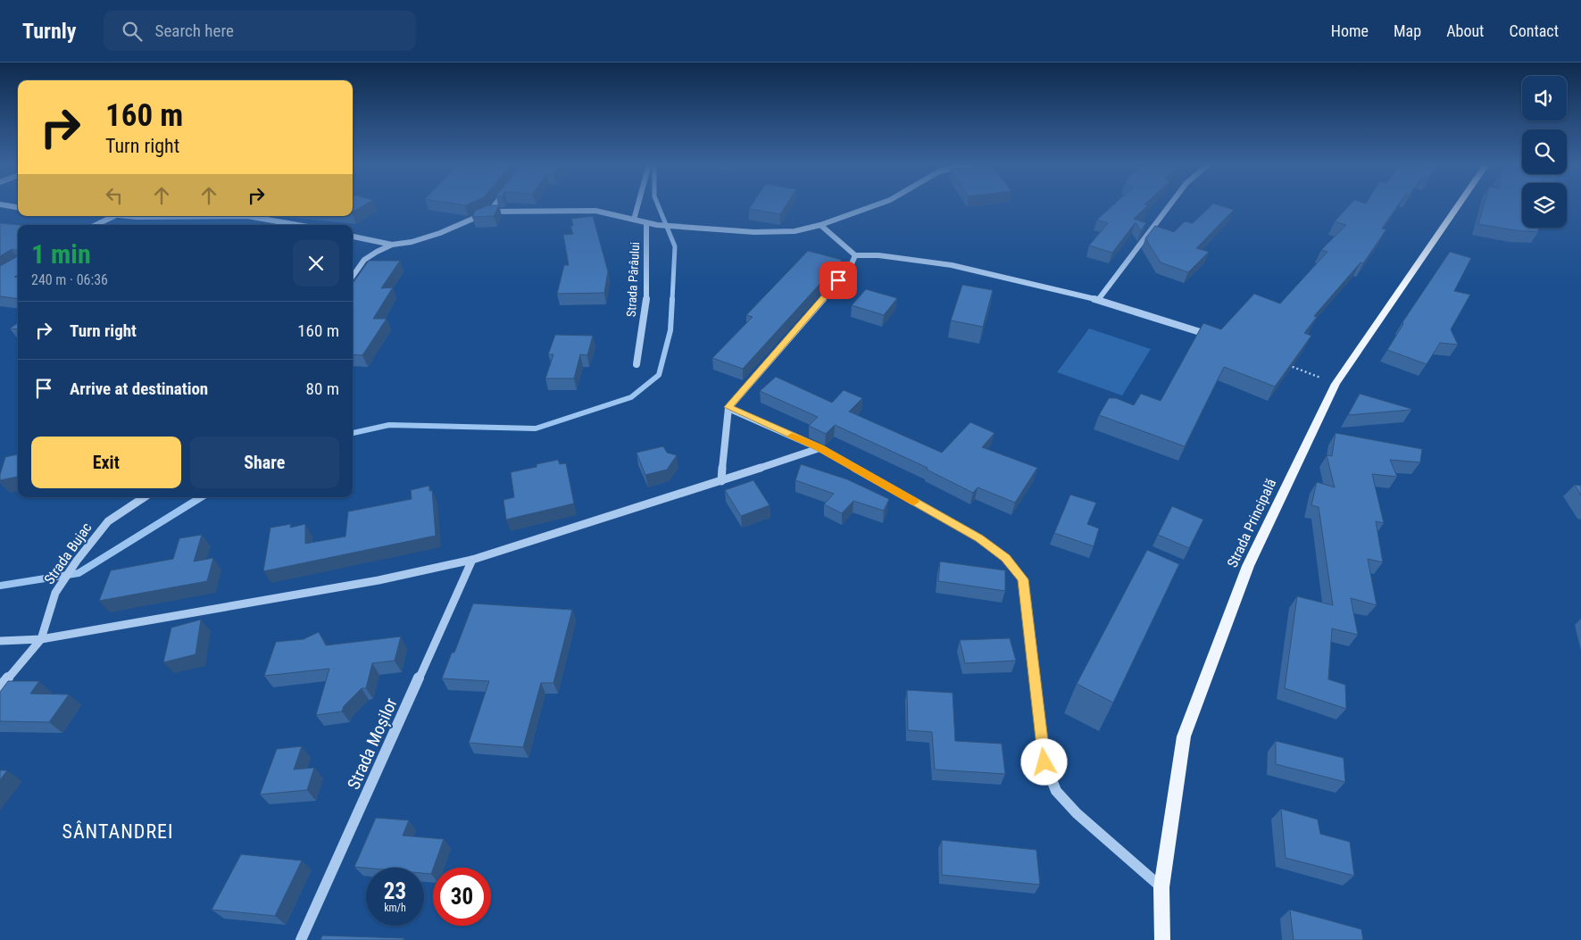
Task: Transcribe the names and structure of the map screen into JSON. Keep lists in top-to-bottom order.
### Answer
{
  "streets": {
    "main road": ["Strada Principală"],
    "street": ["Strada Pârâului", "Strada Bujac", "Strada Moșilor"]
  },
  "districts": ["SÂNTANDREI"],
  "page": {
    "header": "Turnly",
    "search": "Search here",
    "nav": [
      "Home",
      "Map",
      "About",
      "Contact"
    ],
    "turn": ["160 m", "Turn right"],
    "heading": ["1 min", "240 m · 06:36"],
    "list": [
      {
        "name": "Turn right",
        "value": "160 m"
      },
      {
        "name": "Arrive at destination",
        "value": "80 m"
      }
    ],
    "buttons": ["Exit", "Share"],
    "speed": "23 km/h",
    "limit": "30"
  }
}
